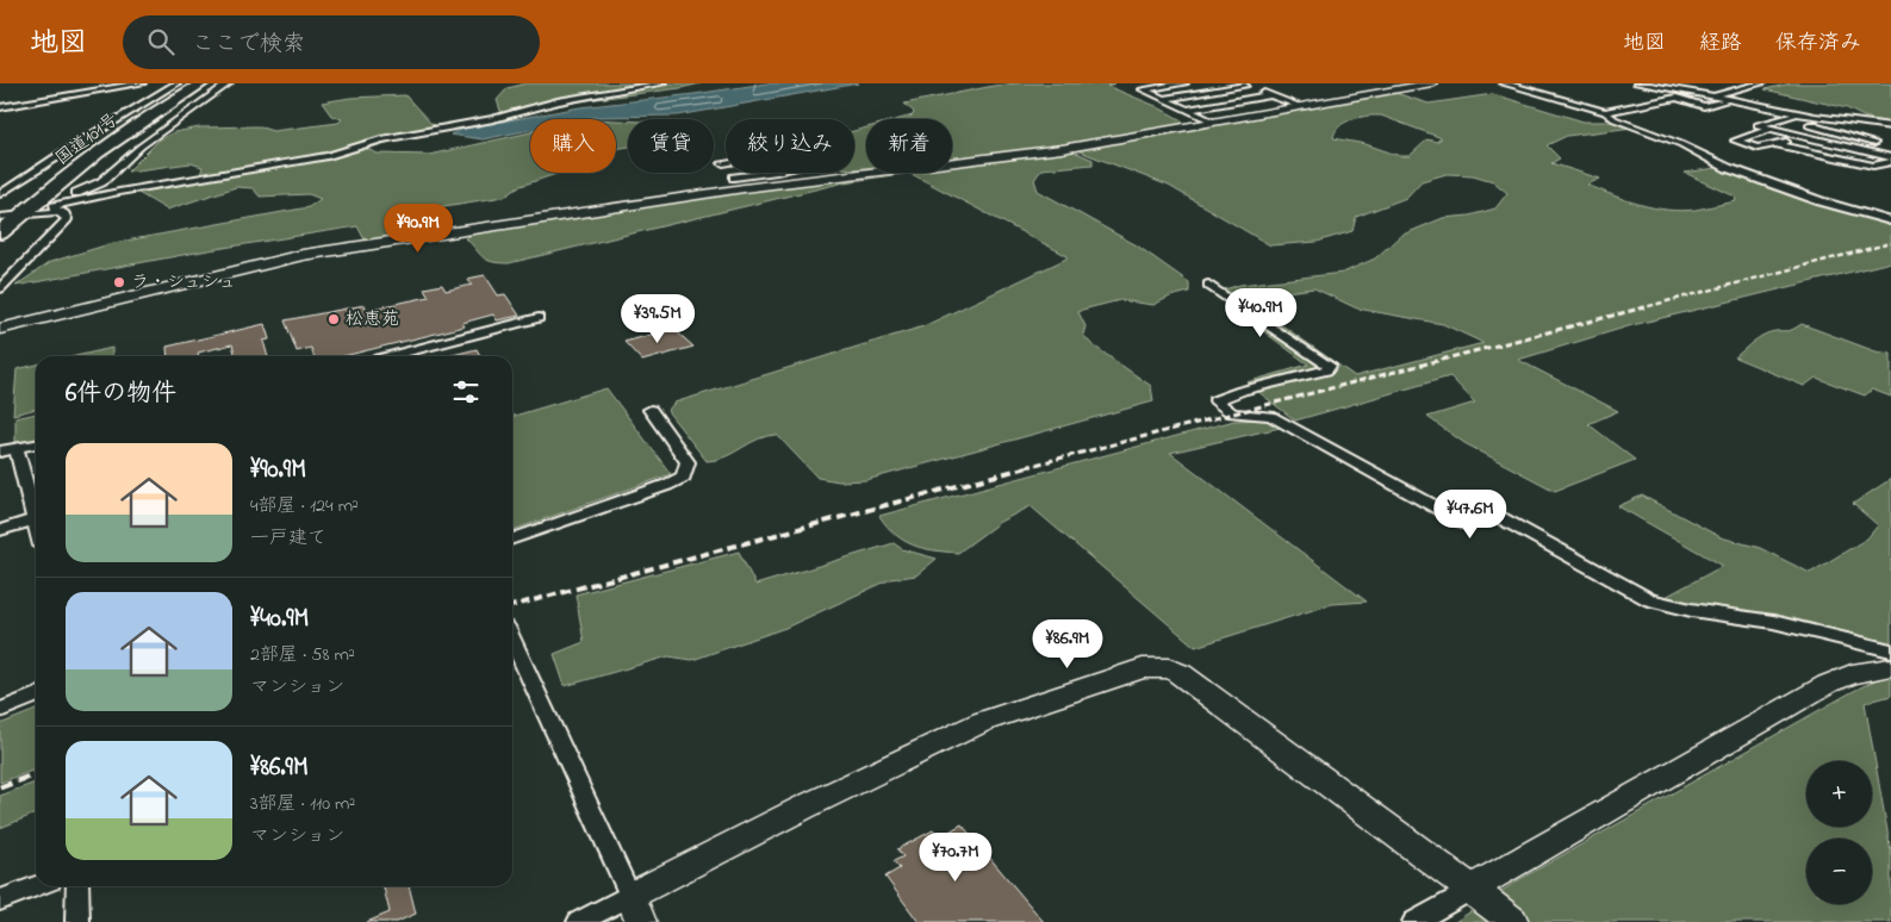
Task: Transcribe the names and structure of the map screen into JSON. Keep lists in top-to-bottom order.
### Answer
{
  "streets": {
    "highway": ["国道101号"]
  },
  "places": ["ラ・シュシュ", "松恵苑"],
  "page": {
    "header": "地図",
    "search": "ここで検索",
    "nav": ["地図", "経路", "保存済み"],
    "chip": [
      "購入",
      "賃貸",
      "絞り込み",
      "新着"
    ],
    "price": [
      "¥90.9M",
      "¥40.9M",
      "¥39.5M",
      "¥47.6M",
      "¥86.9M",
      "¥70.7M"
    ],
    "heading": "6件の物件",
    "list": [
      {
        "name": "¥90.9M",
        "note": "4部屋 · 124 m² · 一戸建て"
      },
      {
        "name": "¥40.9M",
        "note": "2部屋 · 58 m² · マンション"
      },
      {
        "name": "¥86.9M",
        "note": "3部屋 · 110 m² · マンション"
      }
    ],
    "map_buttons": ["+", "−"]
  }
}
